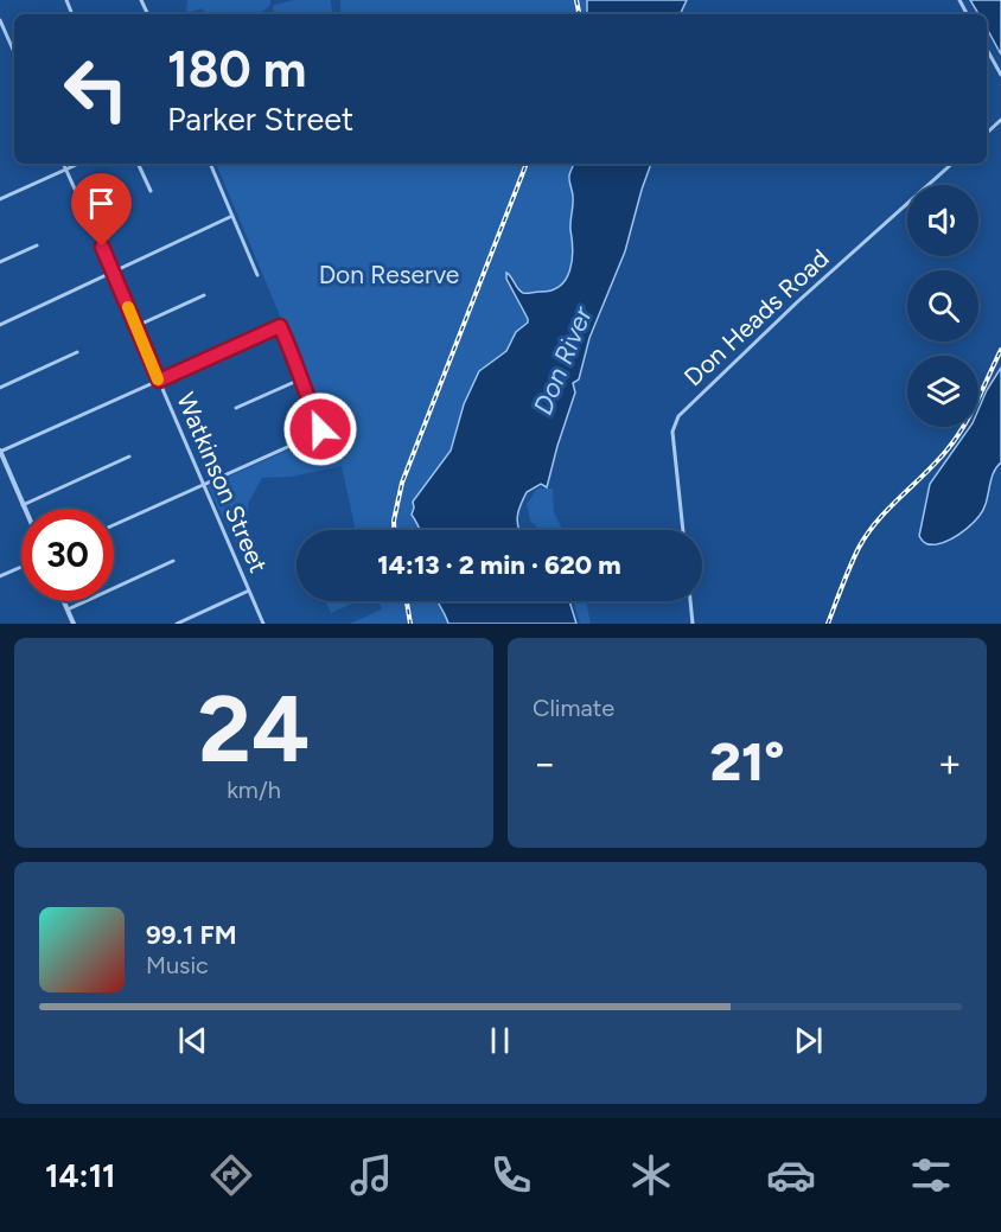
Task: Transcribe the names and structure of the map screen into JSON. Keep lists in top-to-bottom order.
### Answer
{
  "streets": {
    "street": ["Don Heads Road", "Watkinson Street"]
  },
  "water": ["Don River"],
  "parks": ["Don Reserve"],
  "page": {
    "turn": ["180 m", "Parker Street"],
    "limit": "30",
    "trip": "14:13 · 2 min · 620 m",
    "tile": [
      ["24", "km/h"],
      "Climate"
    ],
    "heat": ["−", "21°", "+"],
    "song": ["99.1 FM", "Music"],
    "tabs": "14:11"
  }
}
